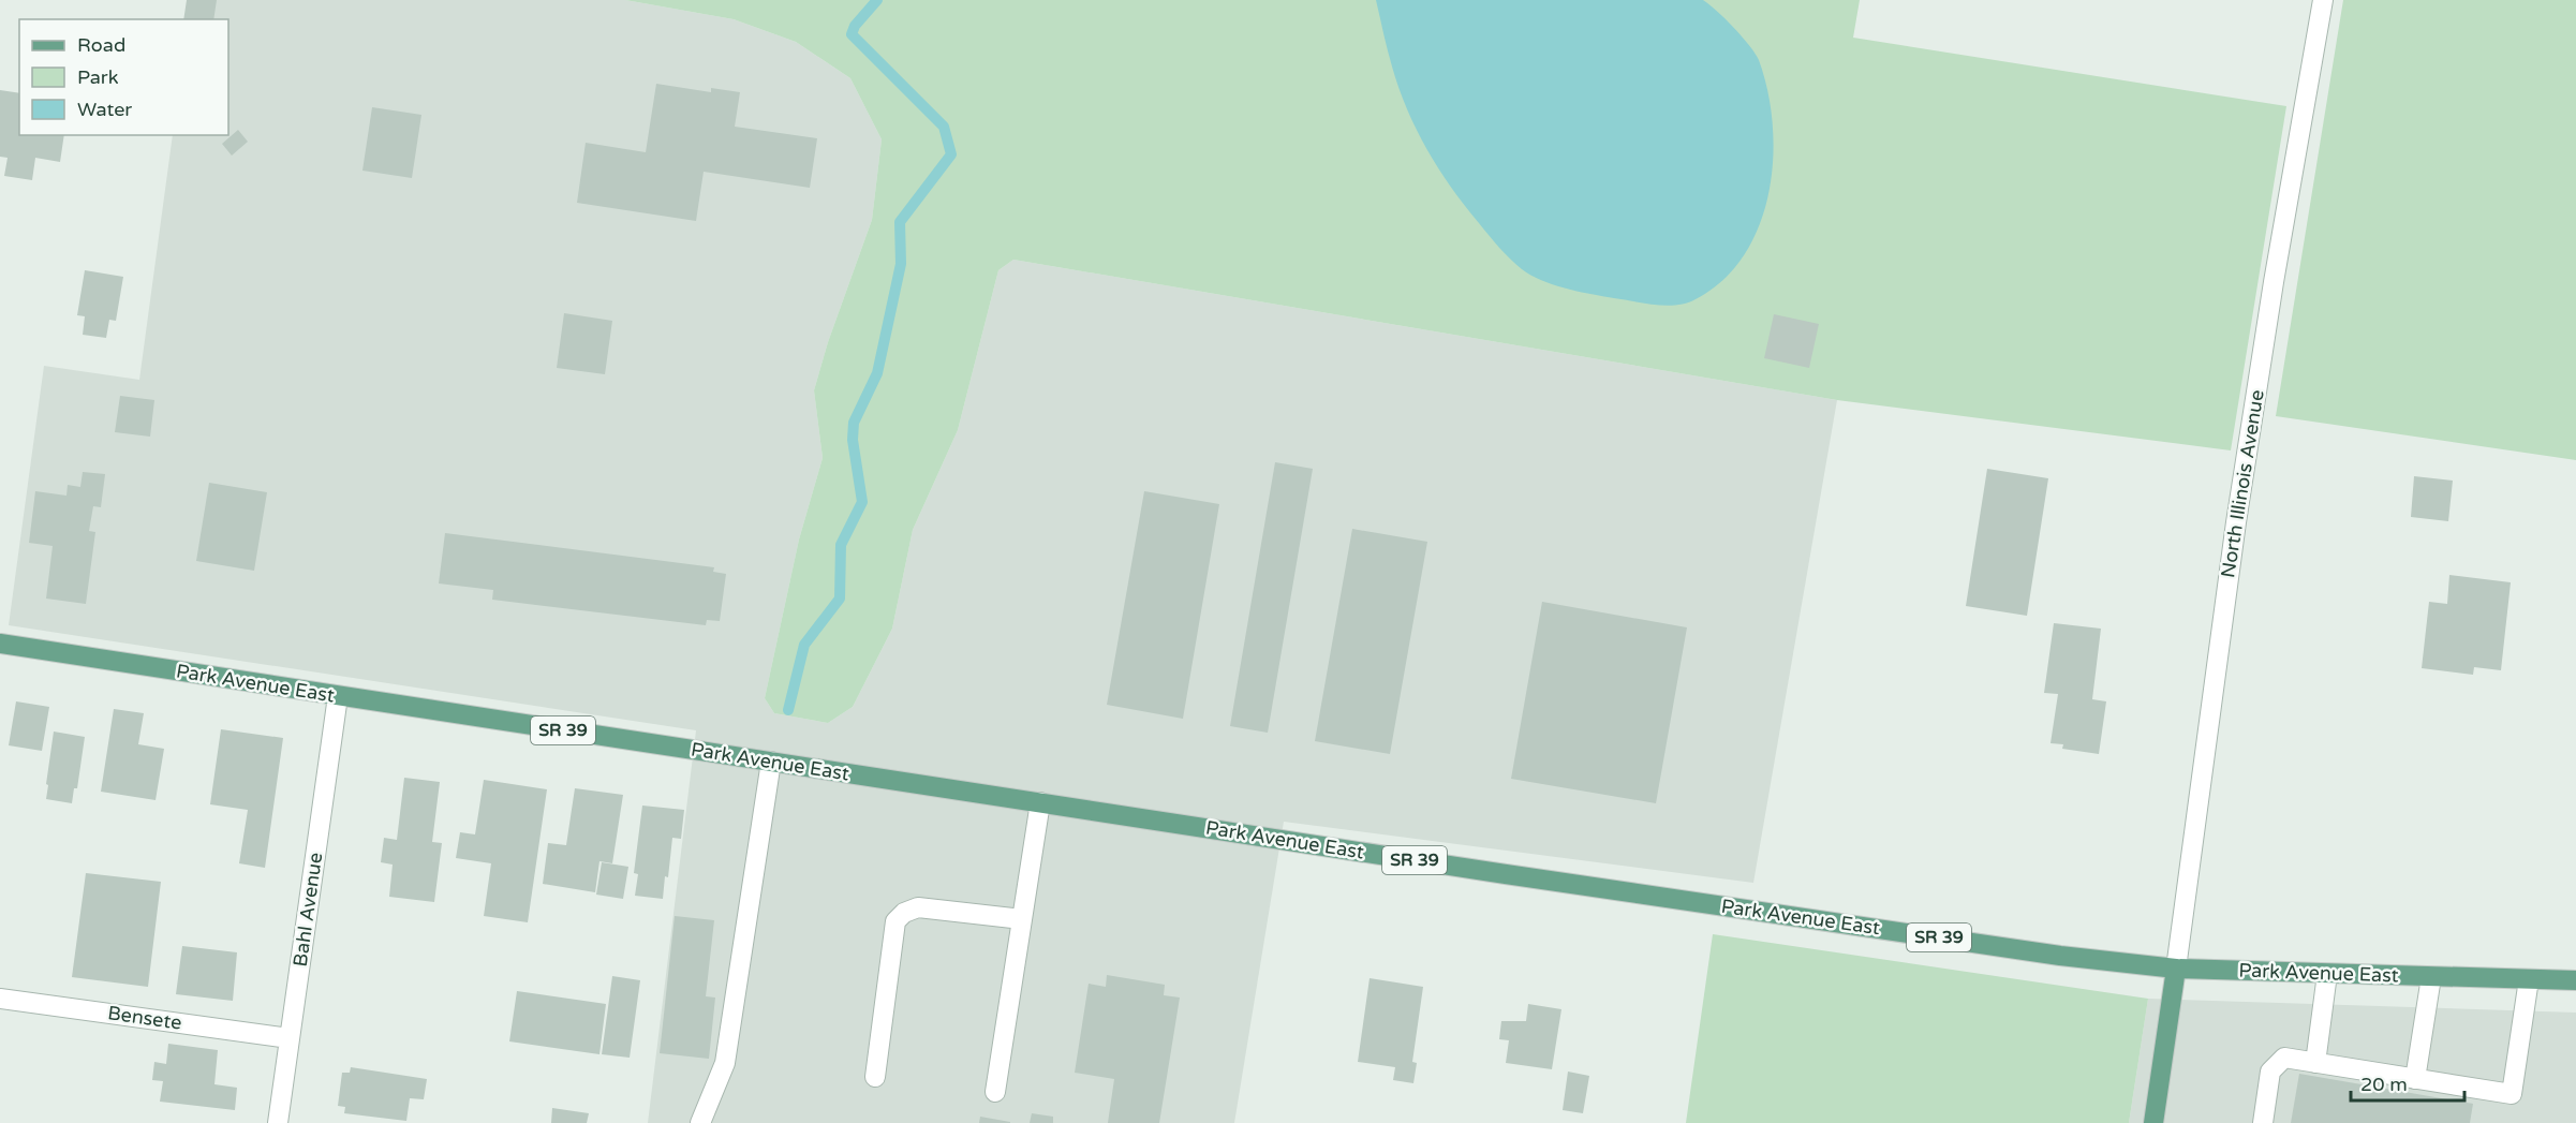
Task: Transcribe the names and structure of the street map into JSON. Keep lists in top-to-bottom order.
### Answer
{
  "streets": {
    "main road": ["Park Avenue East", "SR 39"],
    "street": ["North Illinois Avenue", "Bahl Avenue", "Bensete"]
  },
  "crossings": [
    ["North Illinois Avenue", "Park Avenue East"],
    ["Park Avenue East", "Bahl Avenue"],
    ["Bahl Avenue", "Bensete"]
  ],
  "legend": ["Road", "Park", "Water"],
  "scale_bar": "20 m"
}
